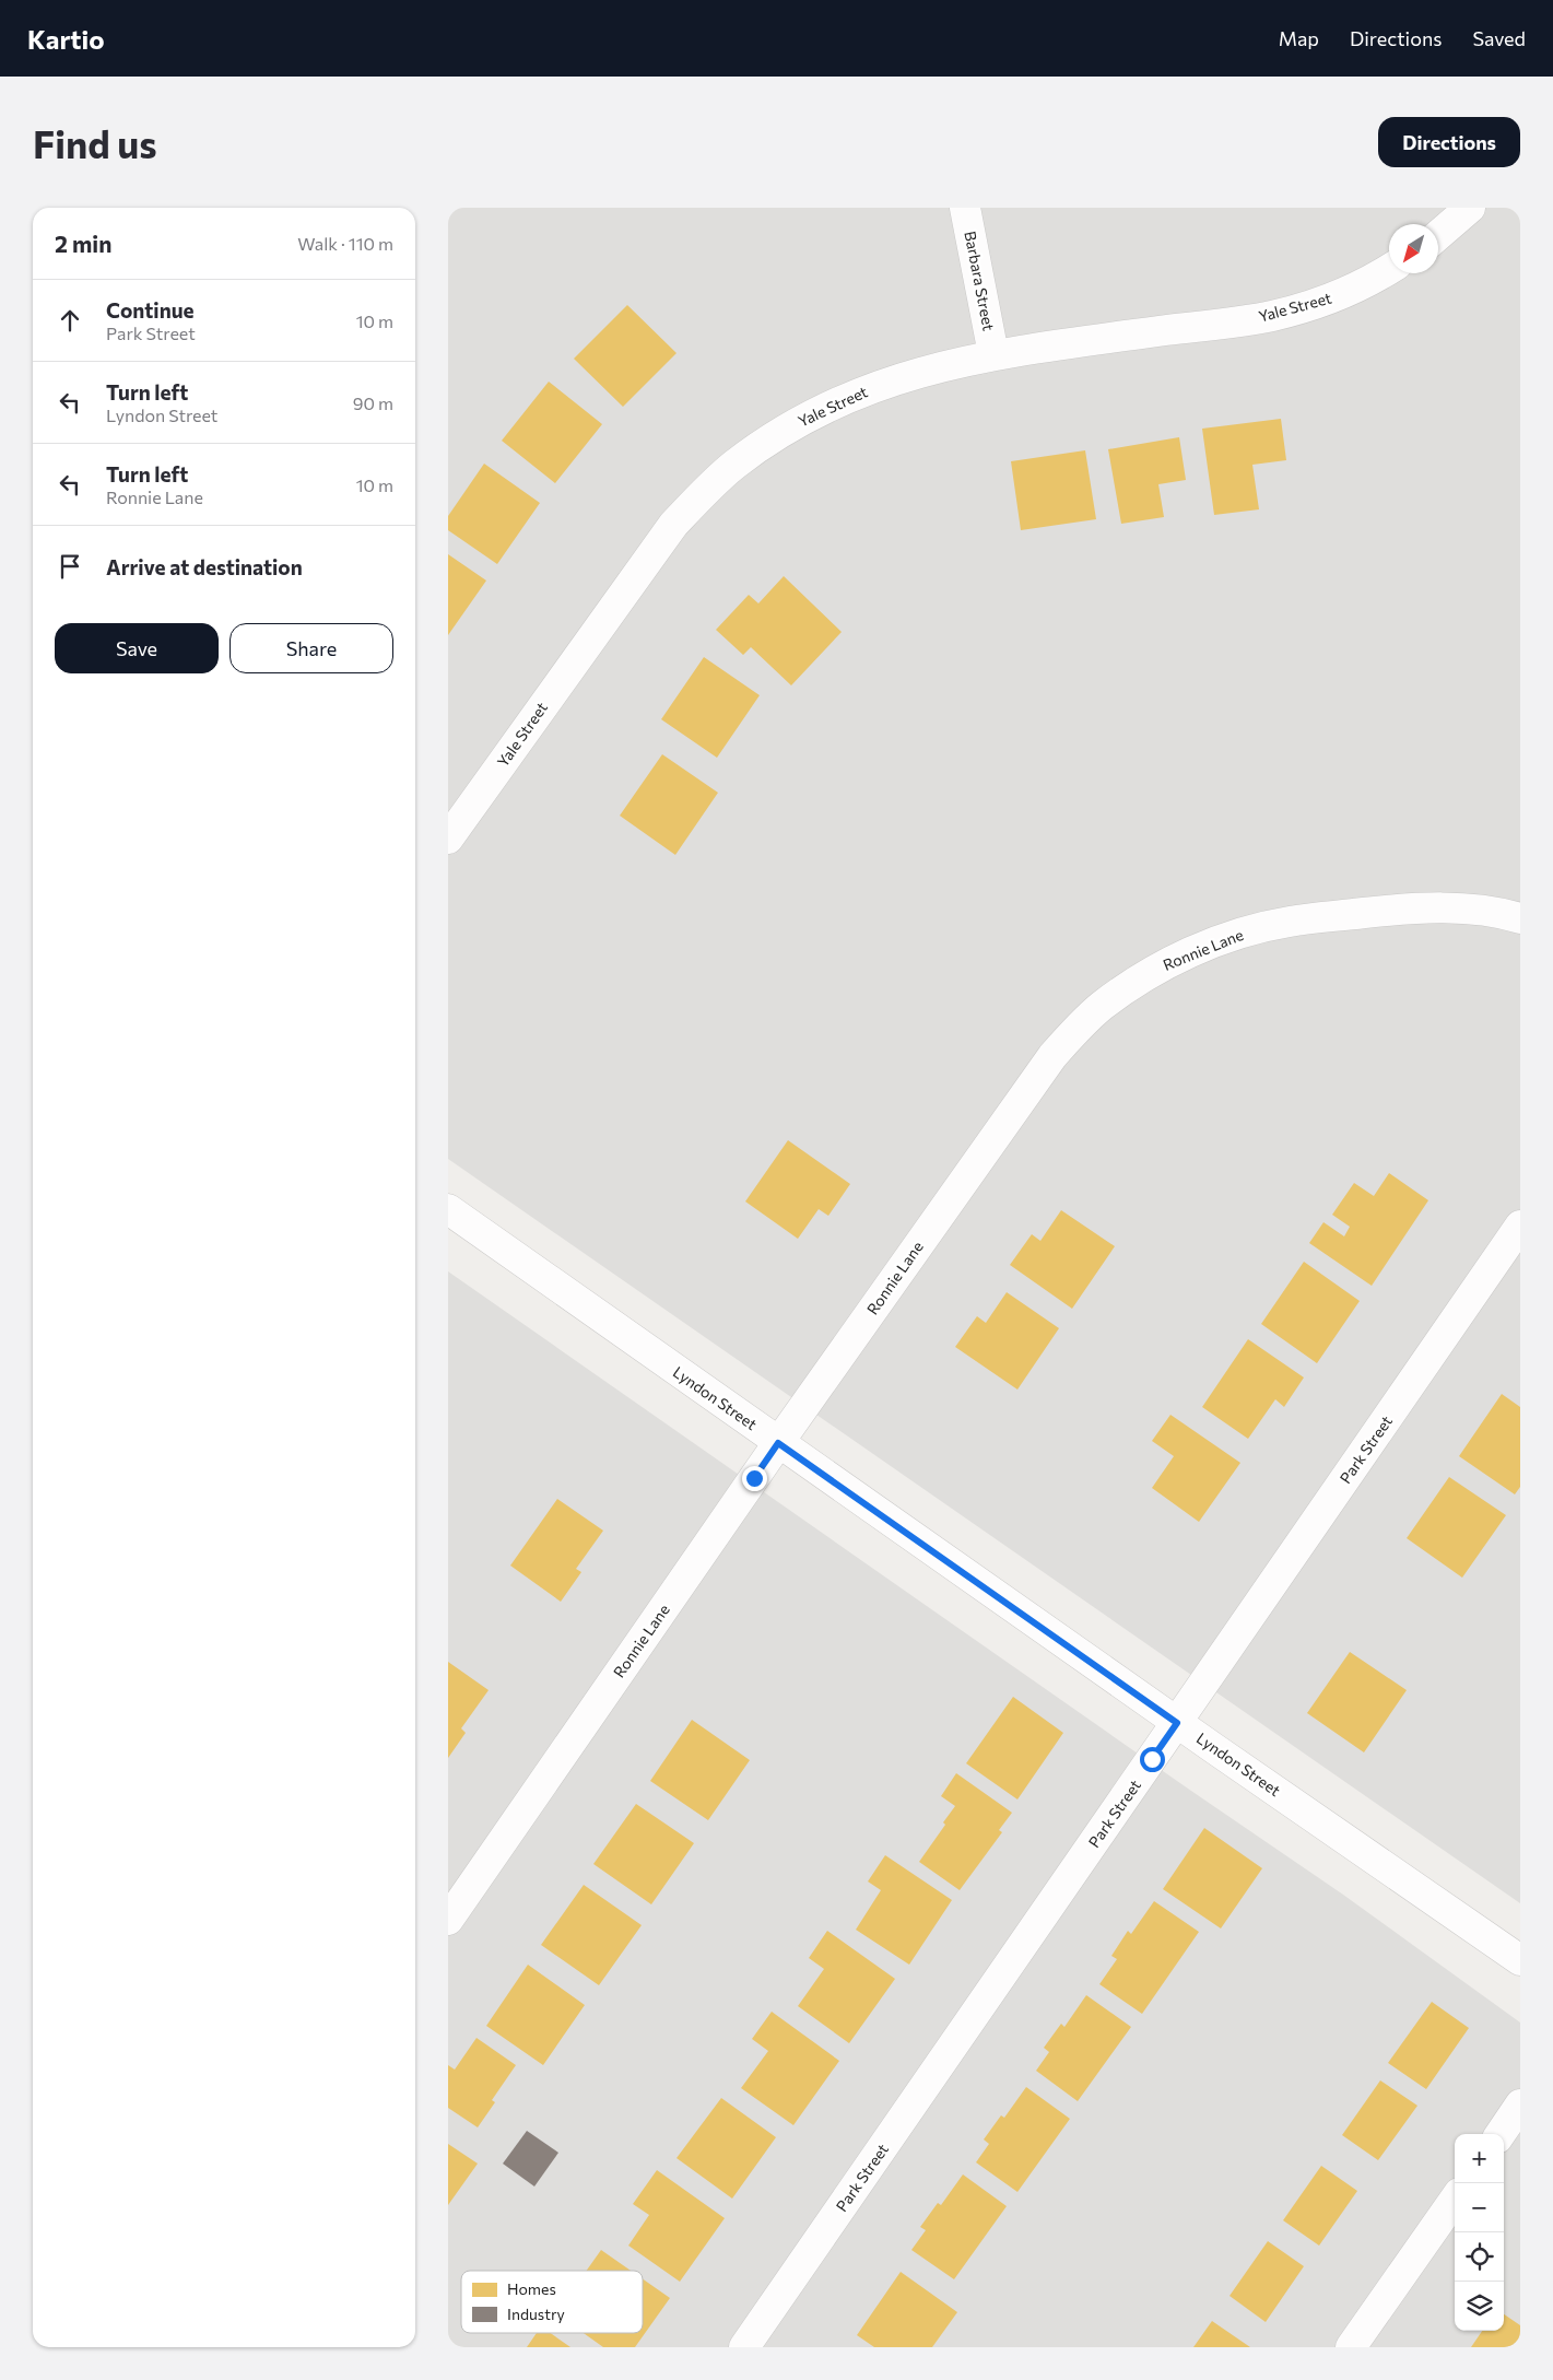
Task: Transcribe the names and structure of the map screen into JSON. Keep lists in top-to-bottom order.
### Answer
{
  "streets": {
    "street": [
      "Barbara Street",
      "Yale Street",
      "Ronnie Lane",
      "Lyndon Street",
      "Park Street"
    ]
  },
  "crossings": [
    ["Barbara Street", "Yale Street"],
    ["Ronnie Lane", "Lyndon Street"],
    ["Lyndon Street", "Park Street"]
  ],
  "legend": ["Homes", "Industry"],
  "north": "bottom left",
  "page": {
    "header": "Kartio",
    "nav": ["Map", "Directions", "Saved"],
    "buttons": [
      "Directions",
      ["Save", "Share"]
    ],
    "title": "Find us",
    "heading": ["2 min", "Walk · 110 m"],
    "list": [
      ["Continue", "Park Street", "10 m"],
      ["Turn left", "Lyndon Street", "90 m"],
      ["Turn left", "Ronnie Lane", "10 m"],
      "Arrive at destination"
    ],
    "map_buttons": ["+", "−"]
  }
}
